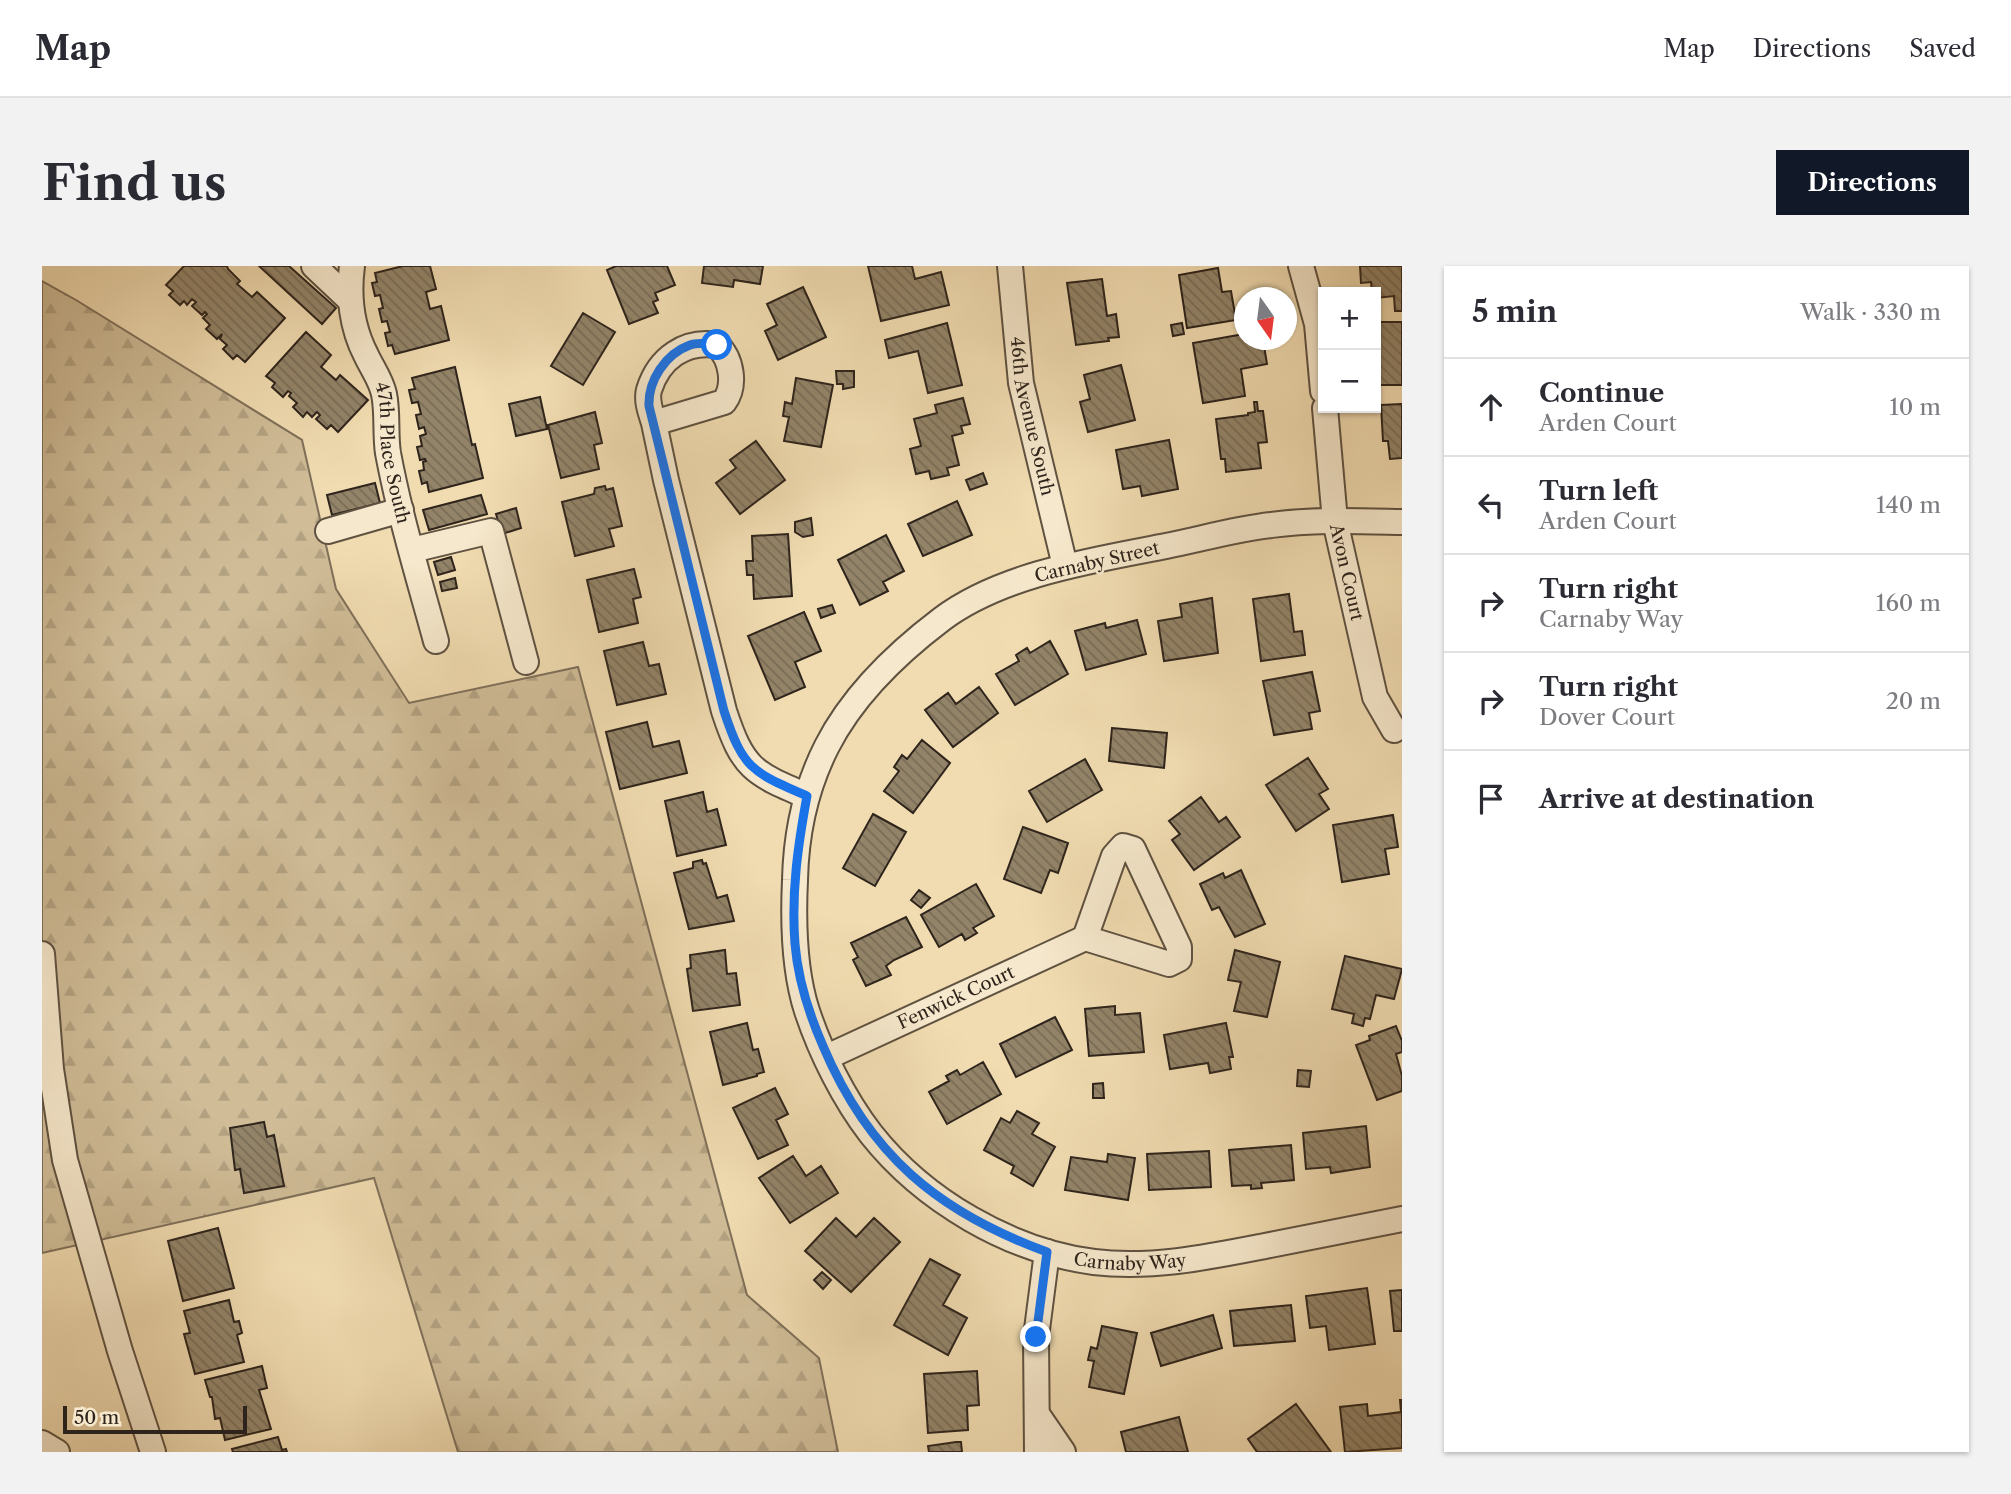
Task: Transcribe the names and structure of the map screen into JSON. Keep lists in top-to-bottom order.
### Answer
{
  "streets": {
    "street": [
      "46th Avenue South",
      "47th Place South",
      "Carnaby Street",
      "Avon Court",
      "Fenwick Court",
      "Carnaby Way"
    ]
  },
  "crossings": [
    ["46th Avenue South", "Carnaby Street"],
    ["Carnaby Street", "Avon Court"],
    ["Carnaby Street", "Carnaby Way"],
    ["Fenwick Court", "Carnaby Way"]
  ],
  "scale_bar": "50 m",
  "north": "bottom",
  "page": {
    "header": "Map",
    "nav": ["Map", "Directions", "Saved"],
    "buttons": "Directions",
    "title": "Find us",
    "heading": ["5 min", "Walk · 330 m"],
    "map_buttons": ["+", "−"],
    "list": [
      ["Continue", "Arden Court", "10 m"],
      ["Turn left", "Arden Court", "140 m"],
      ["Turn right", "Carnaby Way", "160 m"],
      ["Turn right", "Dover Court", "20 m"],
      "Arrive at destination"
    ],
    "scale": "50 m"
  }
}
